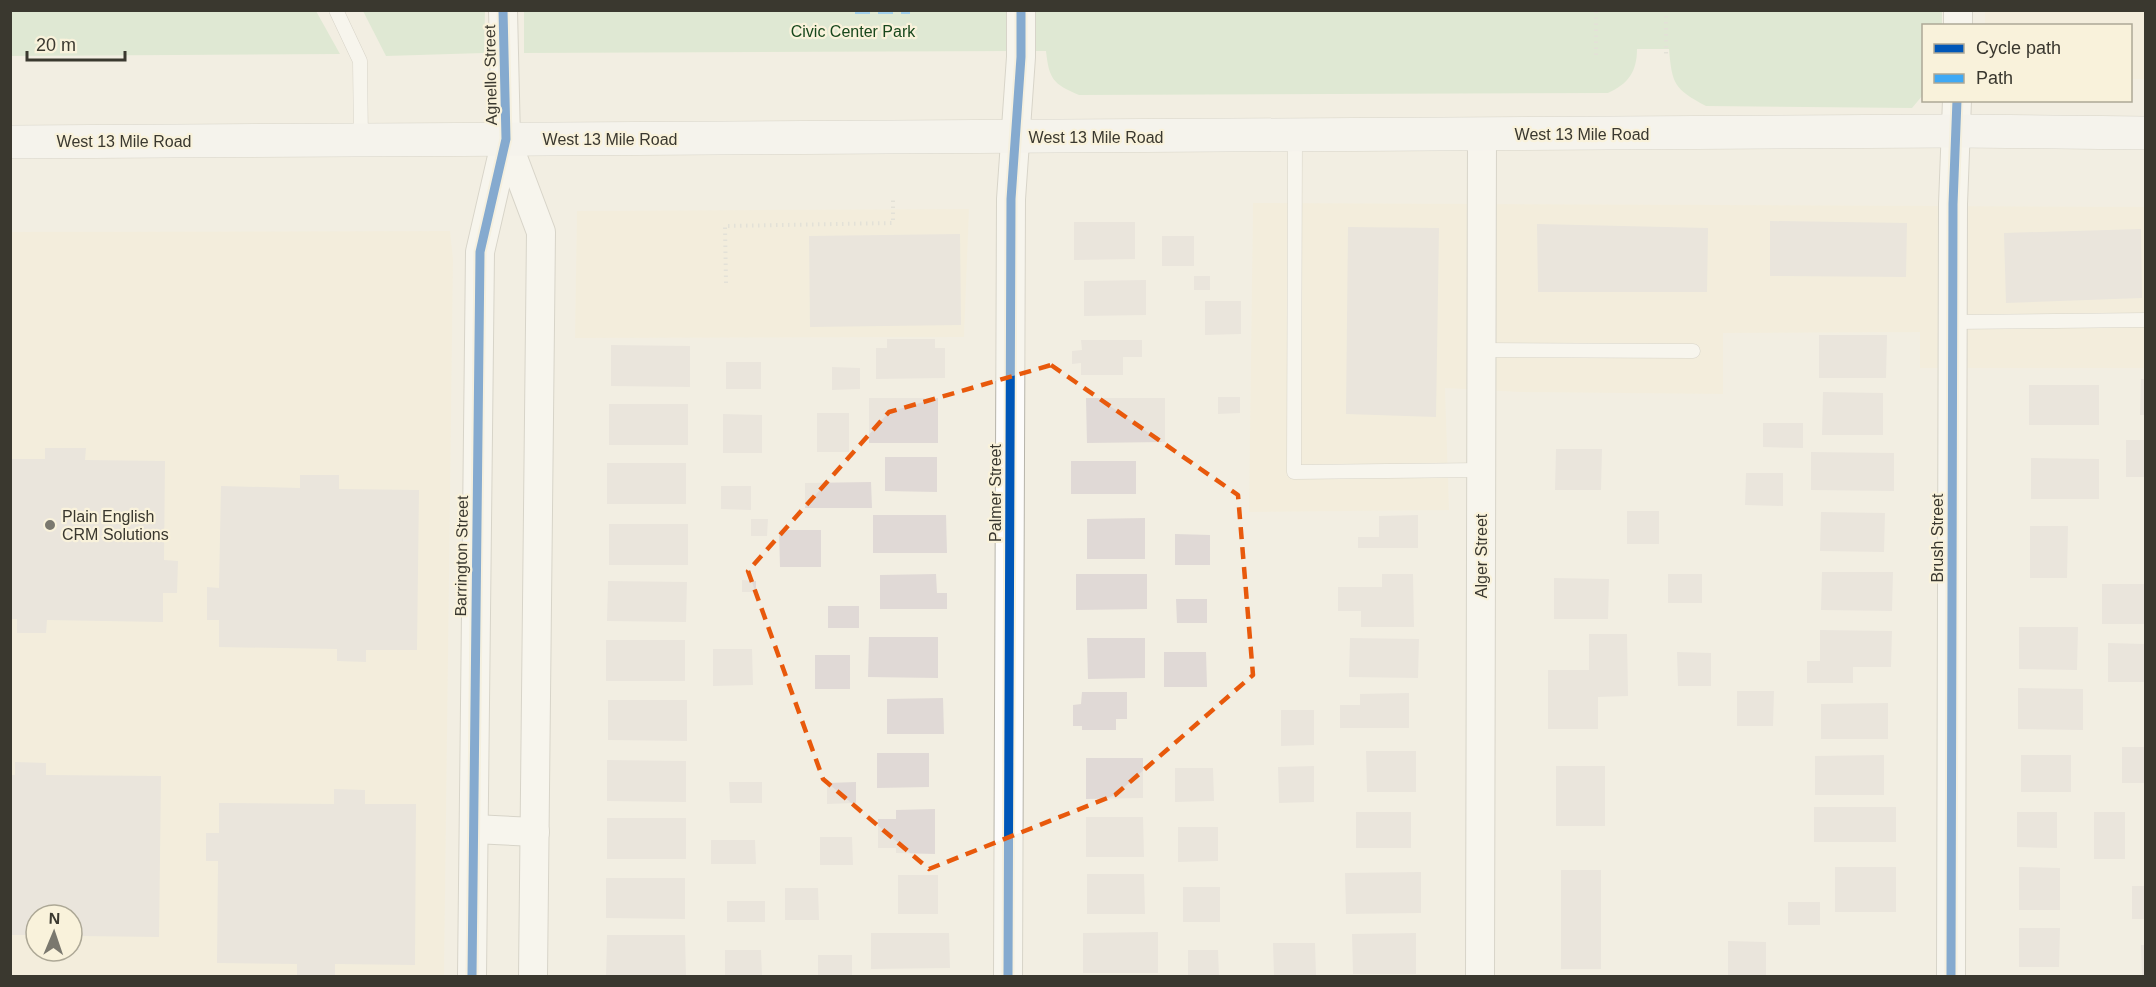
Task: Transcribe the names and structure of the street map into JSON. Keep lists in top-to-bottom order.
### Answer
{
  "streets": {
    "main road": ["West 13 Mile Road"],
    "street": [
      "Agnello Street",
      "Palmer Street",
      "Brush Street",
      "Barrington Street",
      "Alger Street"
    ]
  },
  "crossings": [
    ["Agnello Street", "West 13 Mile Road"],
    ["Agnello Street", "Barrington Street"],
    ["West 13 Mile Road", "Palmer Street"],
    ["West 13 Mile Road", "Brush Street"],
    ["West 13 Mile Road", "Barrington Street"],
    ["West 13 Mile Road", "Alger Street"]
  ],
  "parks": ["Civic Center Park"],
  "places": ["Plain English CRM Solutions"],
  "legend": ["Cycle path", "Path"],
  "scale_bar": "20 m",
  "north": "top"
}
